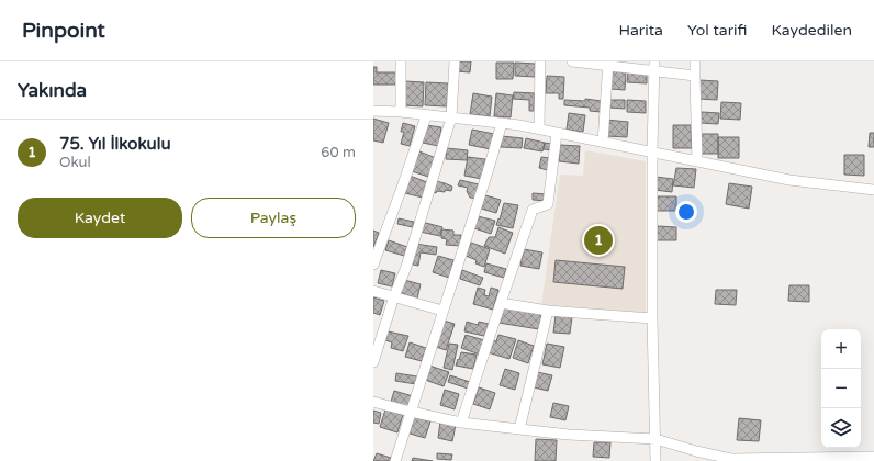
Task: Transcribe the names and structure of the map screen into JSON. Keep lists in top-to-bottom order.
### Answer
{
  "page": {
    "header": "Pinpoint",
    "nav": ["Harita", "Yol tarifi", "Kaydedilen"],
    "heading": "Yakında",
    "list": [
      {
        "mark": "1",
        "name": "75. Yıl İlkokulu",
        "note": "Okul",
        "value": "60 m"
      }
    ],
    "buttons": ["Kaydet", "Paylaş"],
    "pins": "1",
    "map_buttons": ["+", "−"]
  }
}
